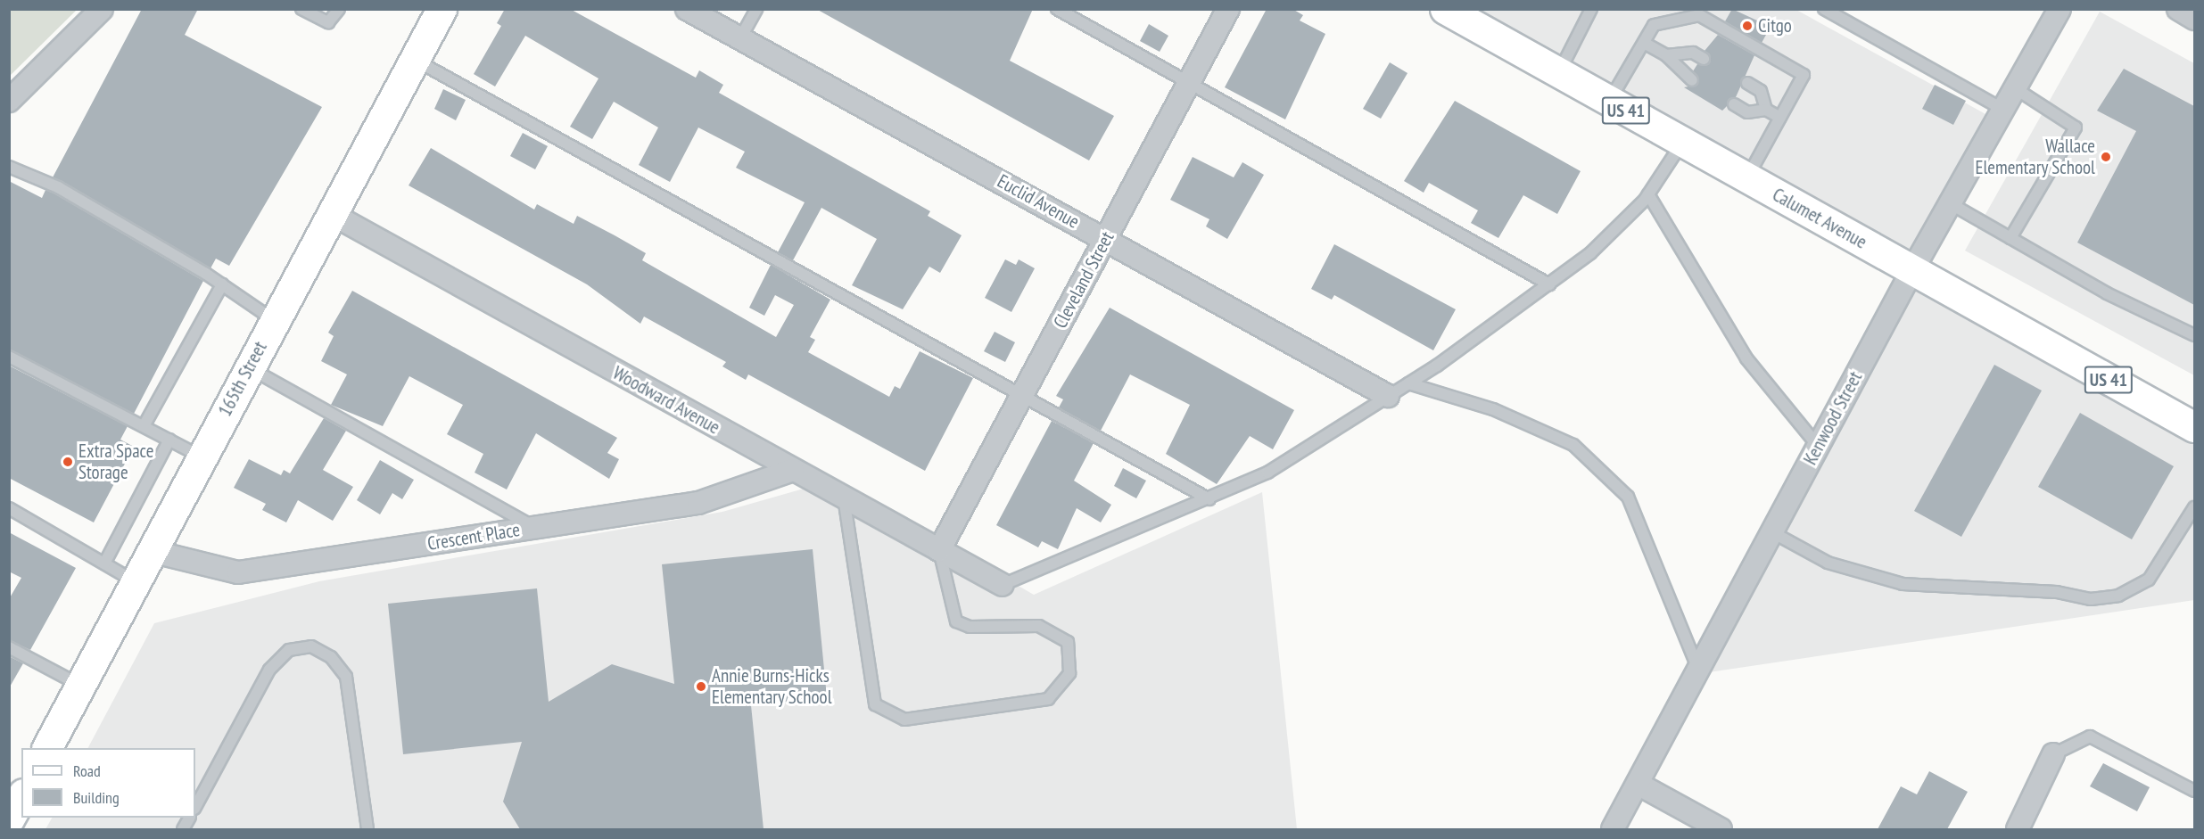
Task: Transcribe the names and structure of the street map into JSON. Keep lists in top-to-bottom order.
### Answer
{
  "streets": {
    "main road": ["US 41", "Calumet Avenue", "165th Street"],
    "street": [
      "Euclid Avenue",
      "Cleveland Street",
      "Woodward Avenue",
      "Kenwood Street",
      "Crescent Place"
    ]
  },
  "crossings": [
    ["Euclid Avenue", "Cleveland Street"],
    ["Calumet Avenue", "Kenwood Street"],
    ["Cleveland Street", "Woodward Avenue"],
    ["165th Street", "Woodward Avenue"],
    ["165th Street", "Crescent Place"],
    ["Woodward Avenue", "Crescent Place"]
  ],
  "places": [
    "Citgo",
    "Wallace Elementary School",
    "Extra Space Storage",
    "Annie Burns-Hicks Elementary School"
  ],
  "legend": ["Road", "Building"]
}
